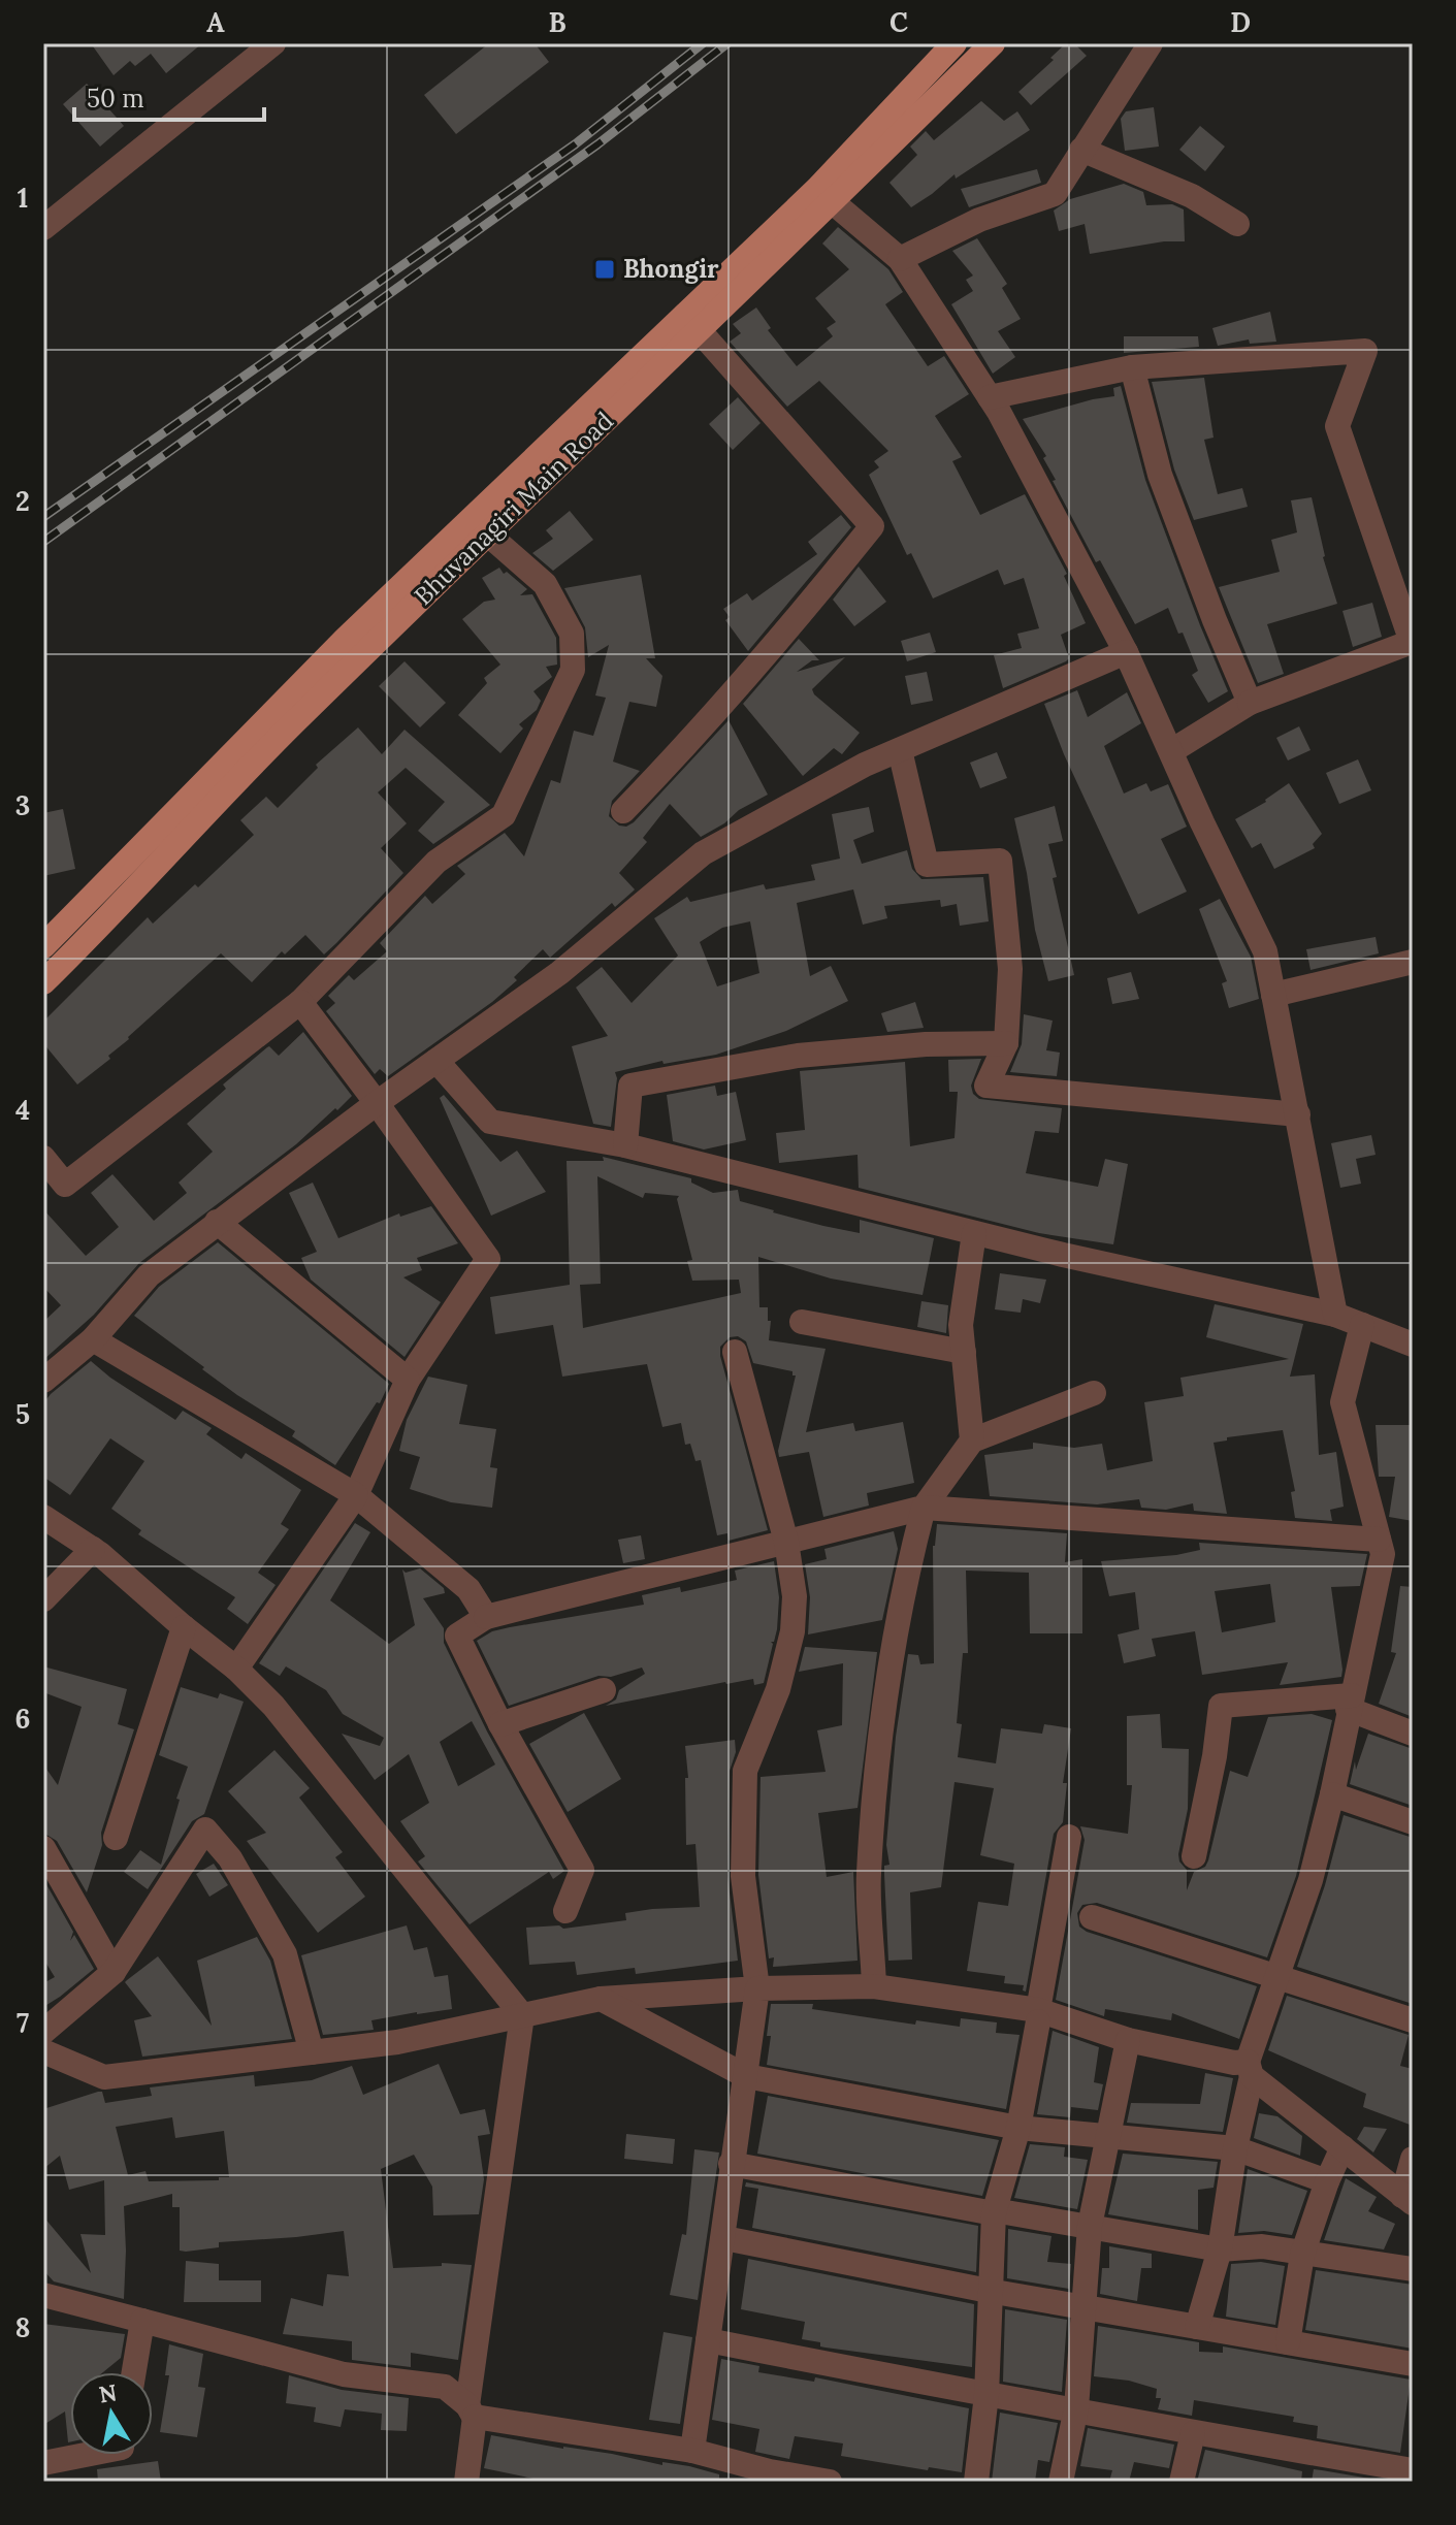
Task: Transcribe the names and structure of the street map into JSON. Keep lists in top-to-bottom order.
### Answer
{
  "streets": {
    "main road": ["Bhuvanagiri Main Road"]
  },
  "places": {
    "transit": ["Bhongir"]
  },
  "scale_bar": "50 m",
  "north": "top",
  "grid": {
    "columns": [
      "A",
      "B",
      "C",
      "D"
    ],
    "rows": [
      "1",
      "2",
      "3",
      "4",
      "5",
      "6",
      "7",
      "8"
    ]
  }
}
